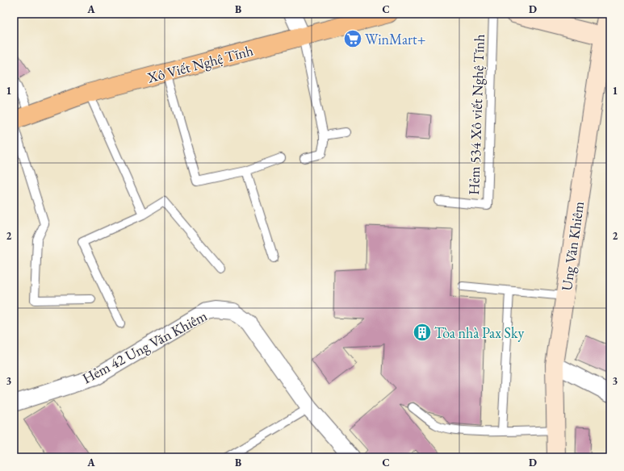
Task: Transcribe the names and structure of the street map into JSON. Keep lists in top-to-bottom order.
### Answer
{
  "streets": {
    "main road": ["Xô Viết Nghệ Tĩnh", "Ung Văn Khiêm"],
    "street": ["Hẻm 42 Ung Văn Khiêm"],
    "lane": ["Hẻm 534 Xô viết Nghệ Tĩnh"]
  },
  "places": {
    "supermarket": ["WinMart+"],
    "building": ["Tòa nhà Pax Sky"]
  },
  "grid": {
    "columns": [
      "A",
      "B",
      "C",
      "D"
    ],
    "rows": ["1", "2", "3"]
  }
}
